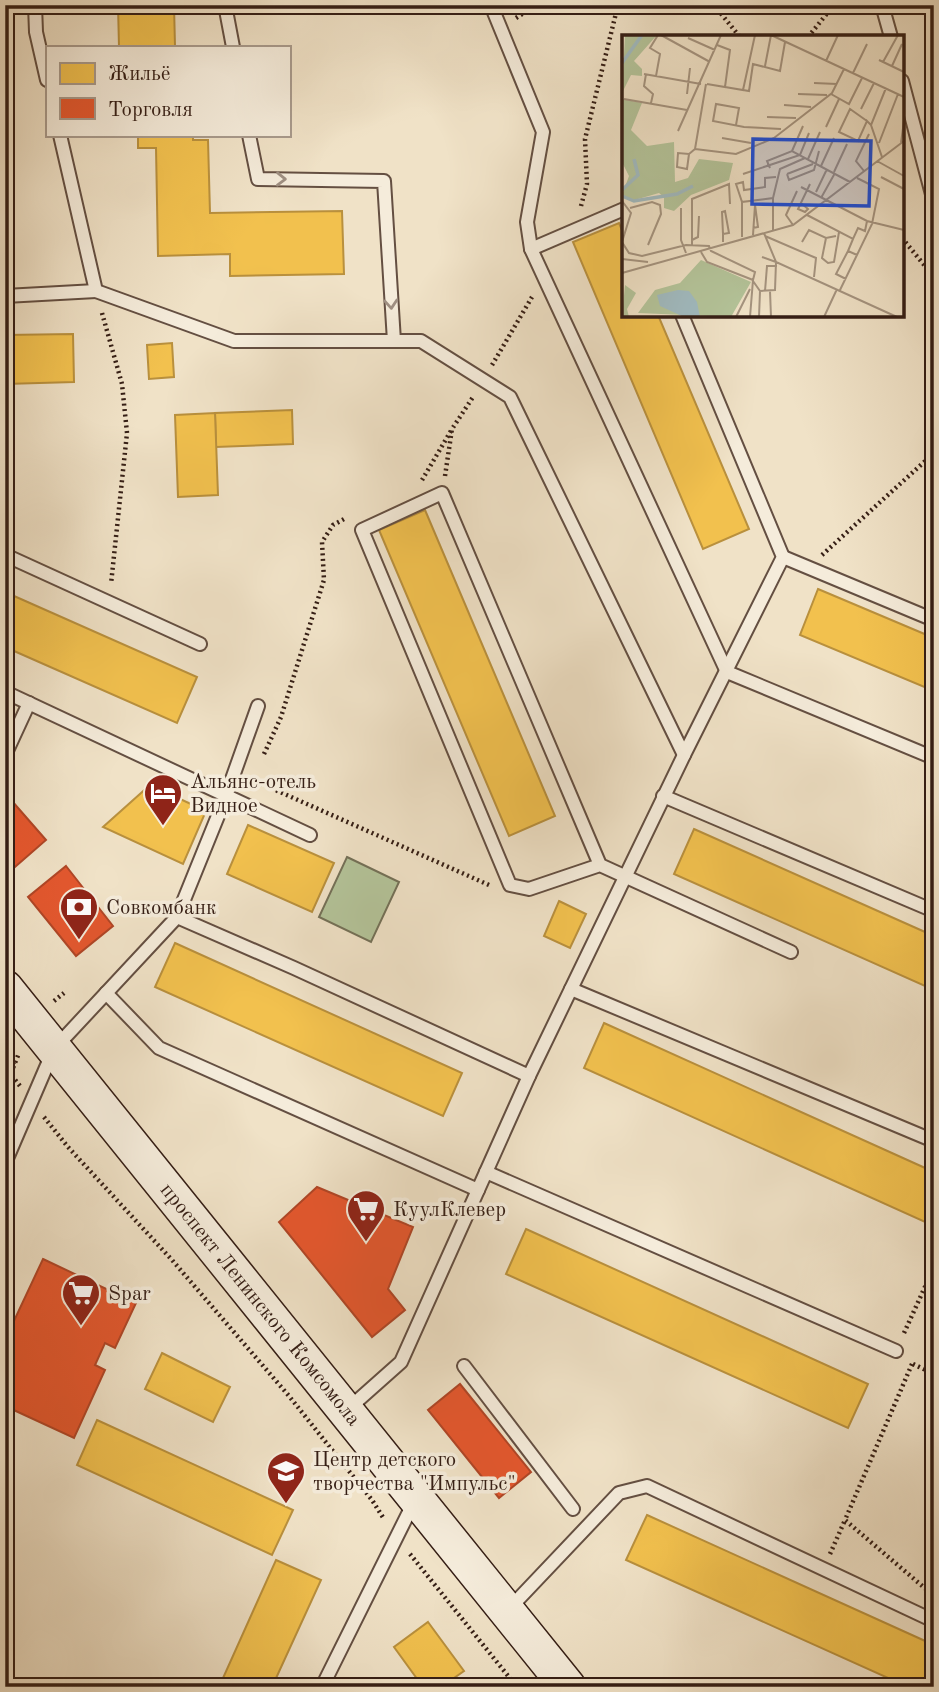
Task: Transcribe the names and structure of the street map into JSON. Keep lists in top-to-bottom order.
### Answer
{
  "streets": {
    "main road": ["проспект Ленинского Комсомола"]
  },
  "places": {
    "hotel": ["Альянс-отель Видное"],
    "bank": ["Совкомбанк"],
    "supermarket": ["КуулКлевер", "Spar"],
    "school or university": ["Центр детского творчества \"Импульс\""]
  },
  "legend": ["Жильё", "Торговля"]
}
